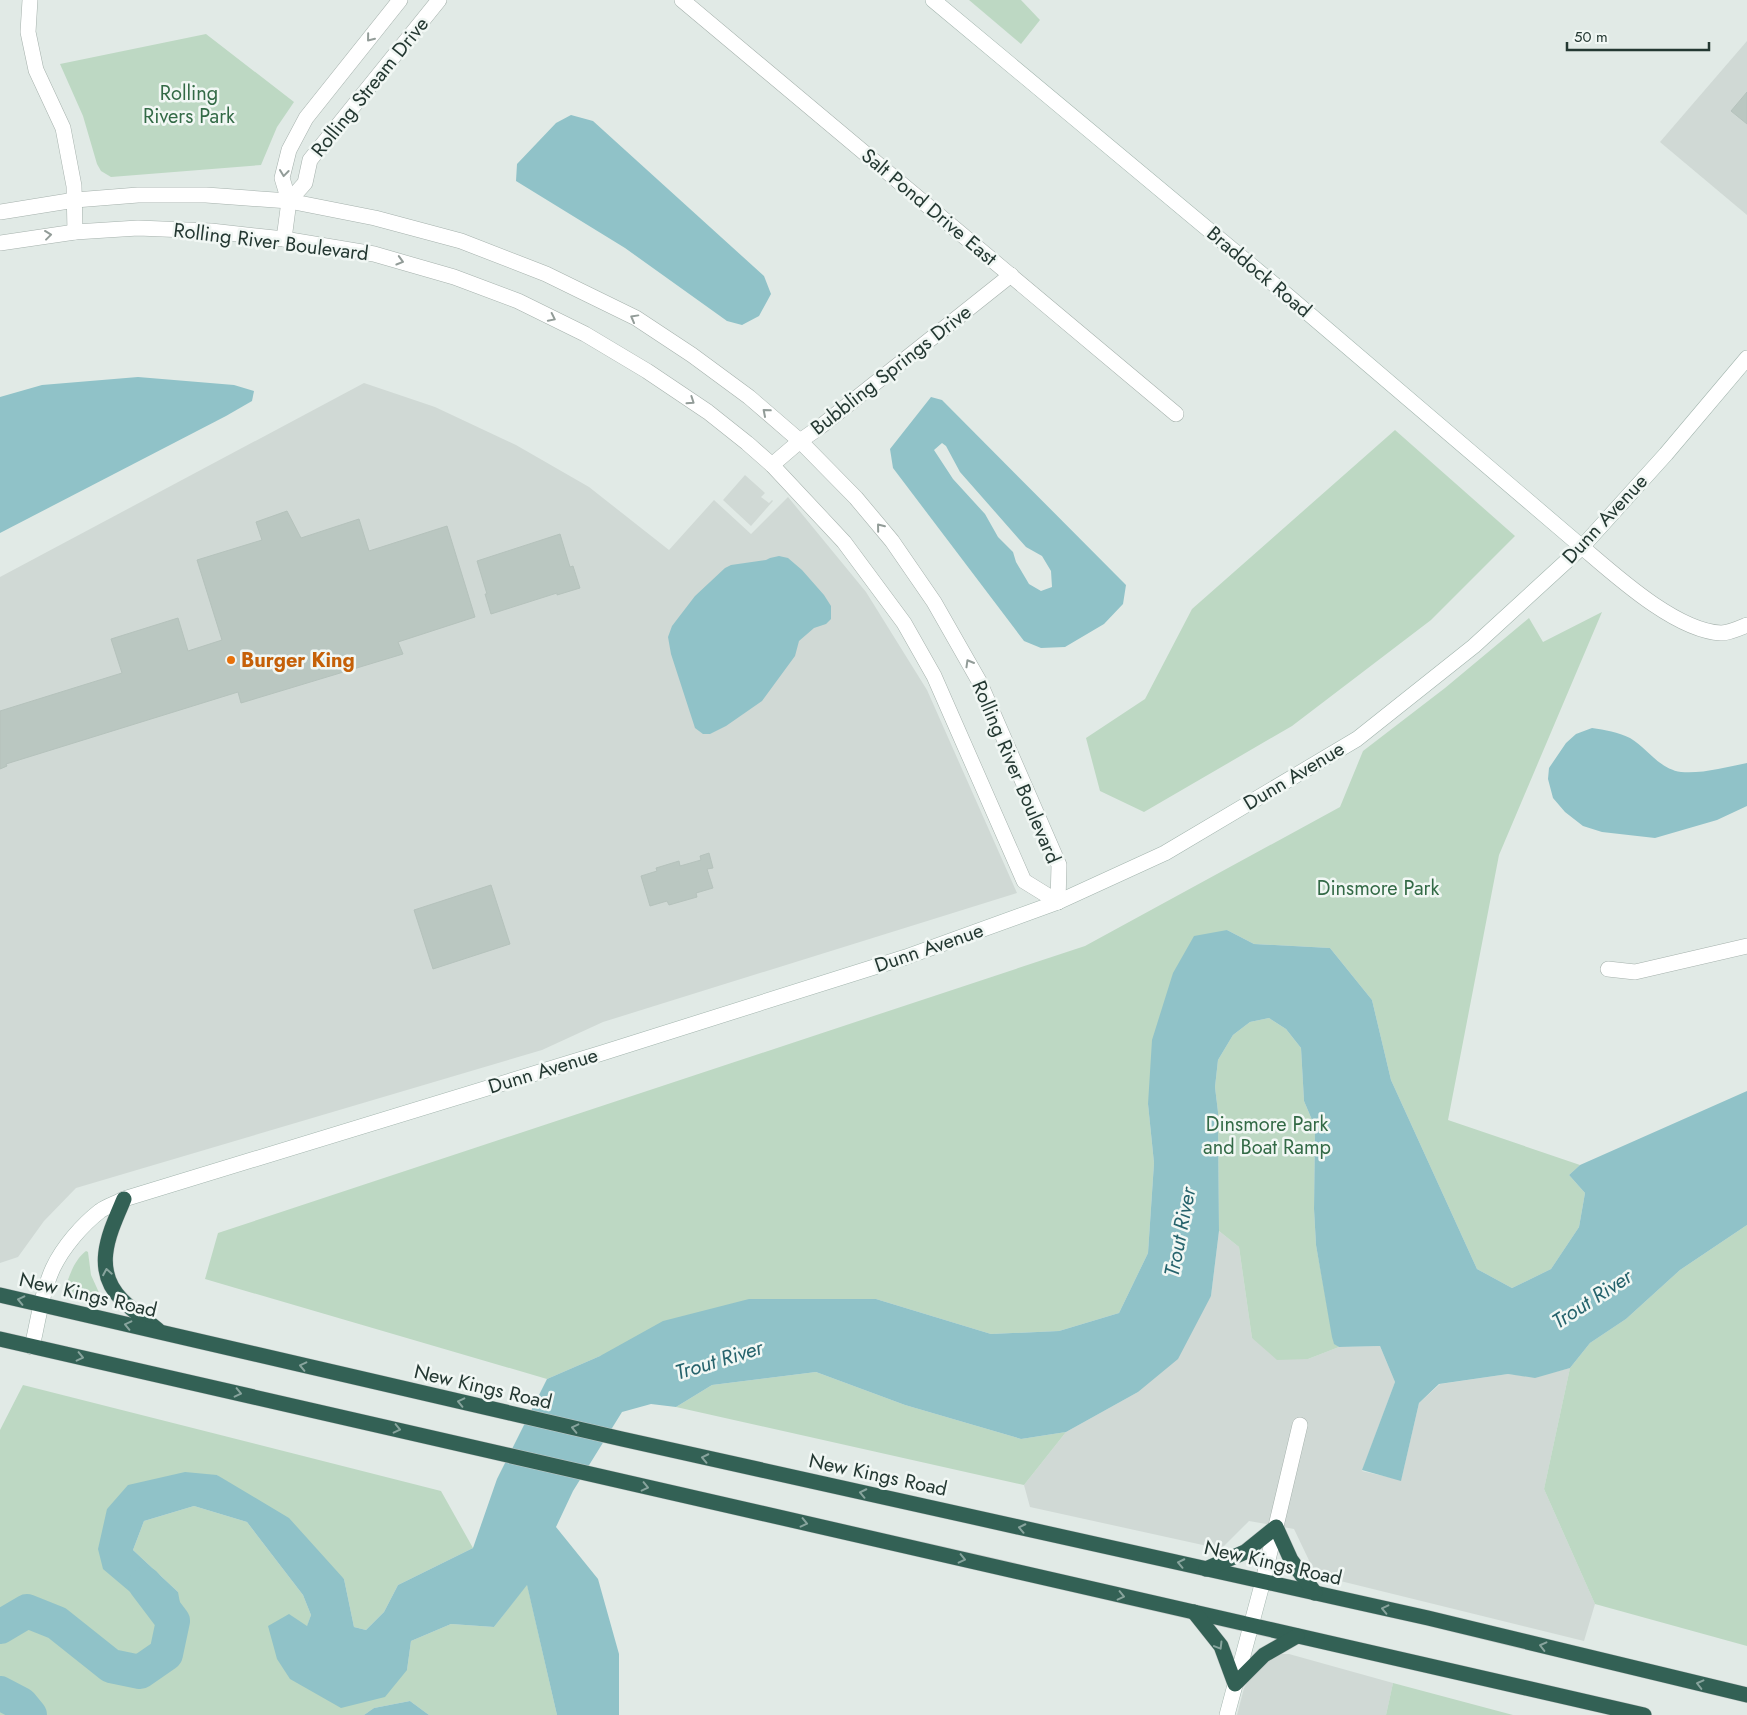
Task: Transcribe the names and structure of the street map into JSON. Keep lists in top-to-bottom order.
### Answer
{
  "streets": {
    "highway": ["New Kings Road"],
    "street": [
      "Rolling Stream Drive",
      "Salt Pond Drive East",
      "Rolling River Boulevard",
      "Braddock Road",
      "Bubbling Springs Drive",
      "Dunn Avenue"
    ]
  },
  "crossings": [
    ["Rolling Stream Drive", "Rolling River Boulevard"],
    ["Salt Pond Drive East", "Bubbling Springs Drive"],
    ["Rolling River Boulevard", "Bubbling Springs Drive"],
    ["Rolling River Boulevard", "Dunn Avenue"],
    ["Braddock Road", "Dunn Avenue"],
    ["Dunn Avenue", "New Kings Road"]
  ],
  "water": ["Trout River"],
  "parks": ["Rolling Rivers Park", "Dinsmore Park", "Dinsmore Park and Boat Ramp"],
  "places": ["Burger King"],
  "scale_bar": "50 m"
}
